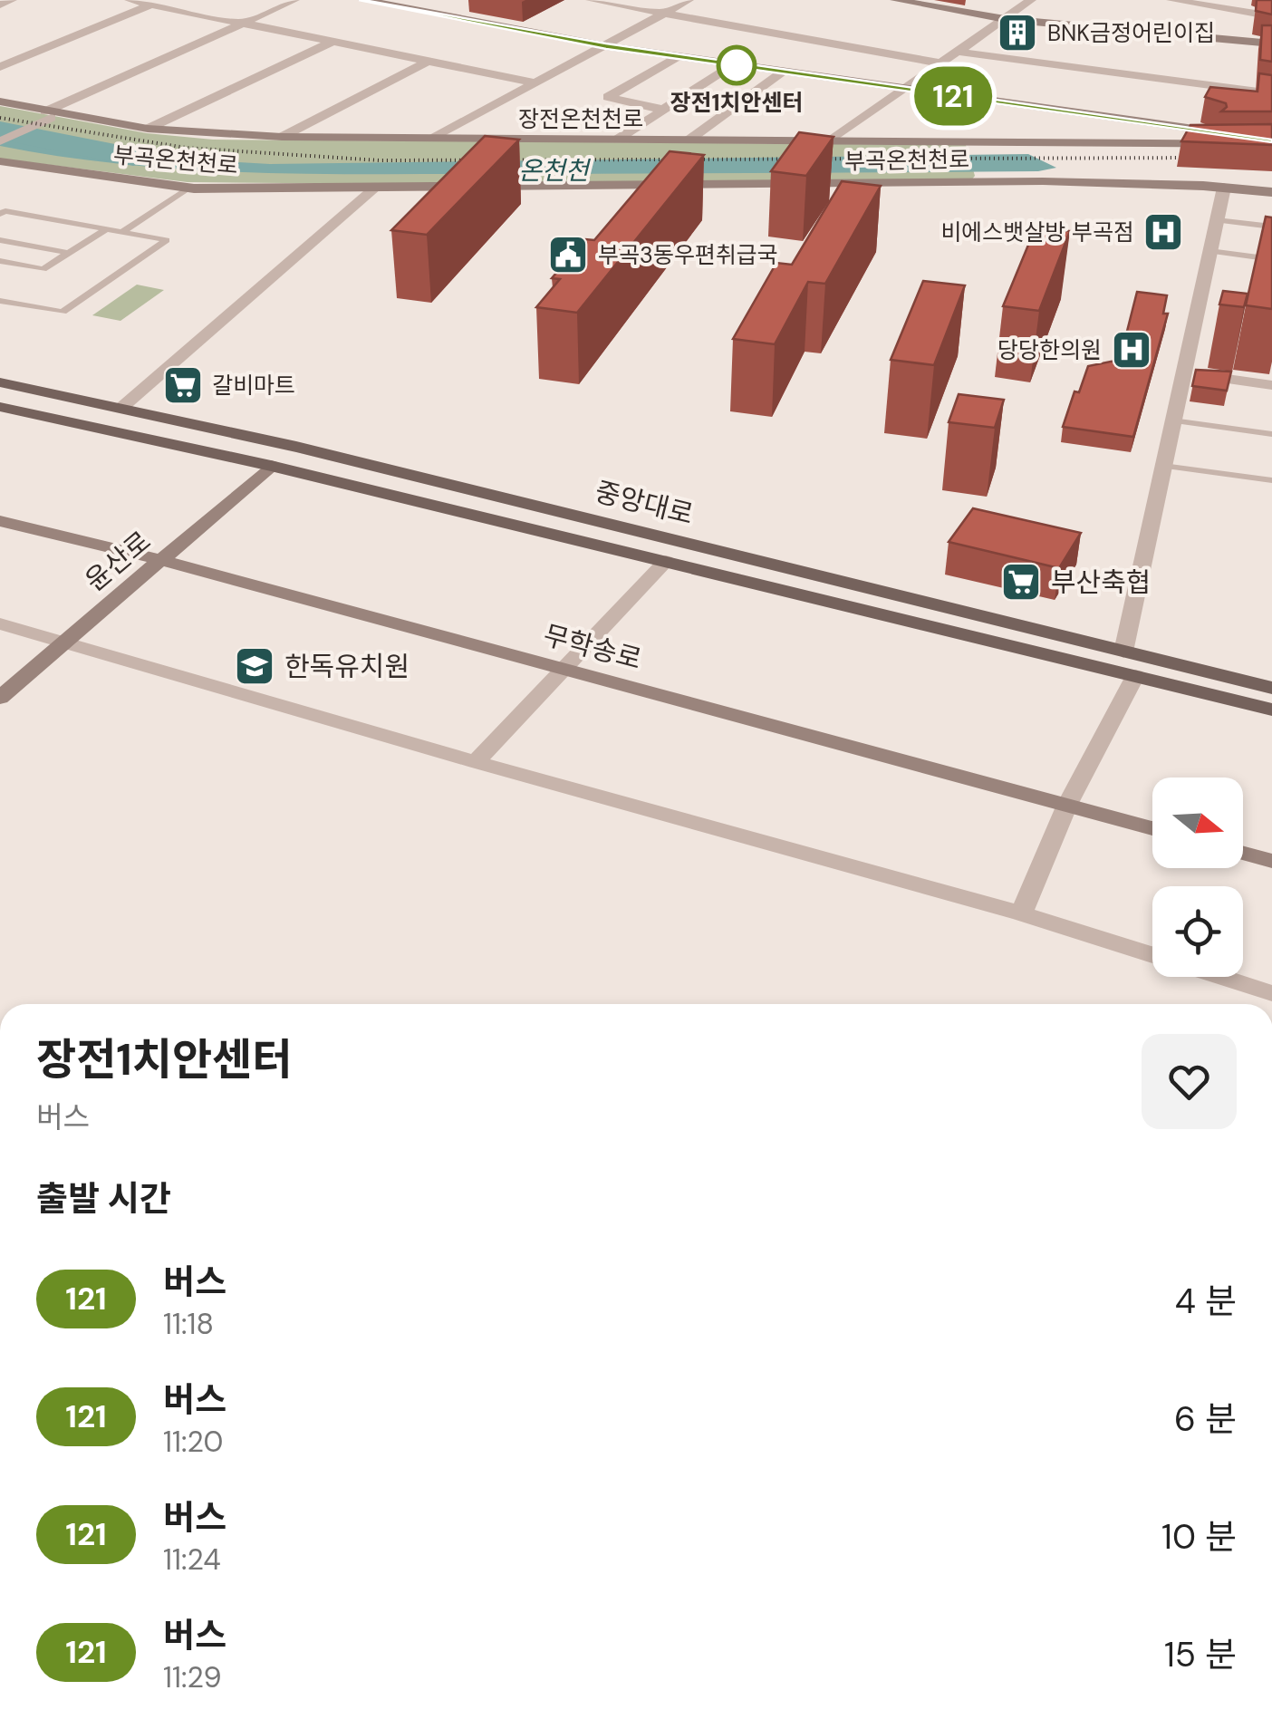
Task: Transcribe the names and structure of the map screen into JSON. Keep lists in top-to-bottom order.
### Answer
{
  "streets": {
    "main road": [
      "장전온천천로",
      "부곡온천천로",
      "중앙대로",
      "윤산로",
      "무학송로"
    ]
  },
  "crossings": [
    ["중앙대로", "윤산로"],
    ["윤산로", "무학송로"]
  ],
  "water": ["온천천"],
  "places": {
    "building": ["BNK금정어린이집"],
    "other": ["장전1치안센터"],
    "hospital": ["비에스뱃살방 부곡점", "당당한의원"],
    "public building": ["부곡3동우편취급국"],
    "supermarket": ["갈비마트", "부산축협"],
    "school or university": ["한독유치원"]
  },
  "lines": ["bus line 121"],
  "north": "right",
  "page": {
    "on_map": "121",
    "heading": [
      ["장전1치안센터", "버스"],
      "출발 시간"
    ],
    "list": [
      {
        "mark": "121",
        "name": "버스",
        "note": "11:18",
        "value": "4 분"
      },
      {
        "mark": "121",
        "name": "버스",
        "note": "11:20",
        "value": "6 분"
      },
      {
        "mark": "121",
        "name": "버스",
        "note": "11:24",
        "value": "10 분"
      },
      {
        "mark": "121",
        "name": "버스",
        "note": "11:29",
        "value": "15 분"
      }
    ]
  }
}
